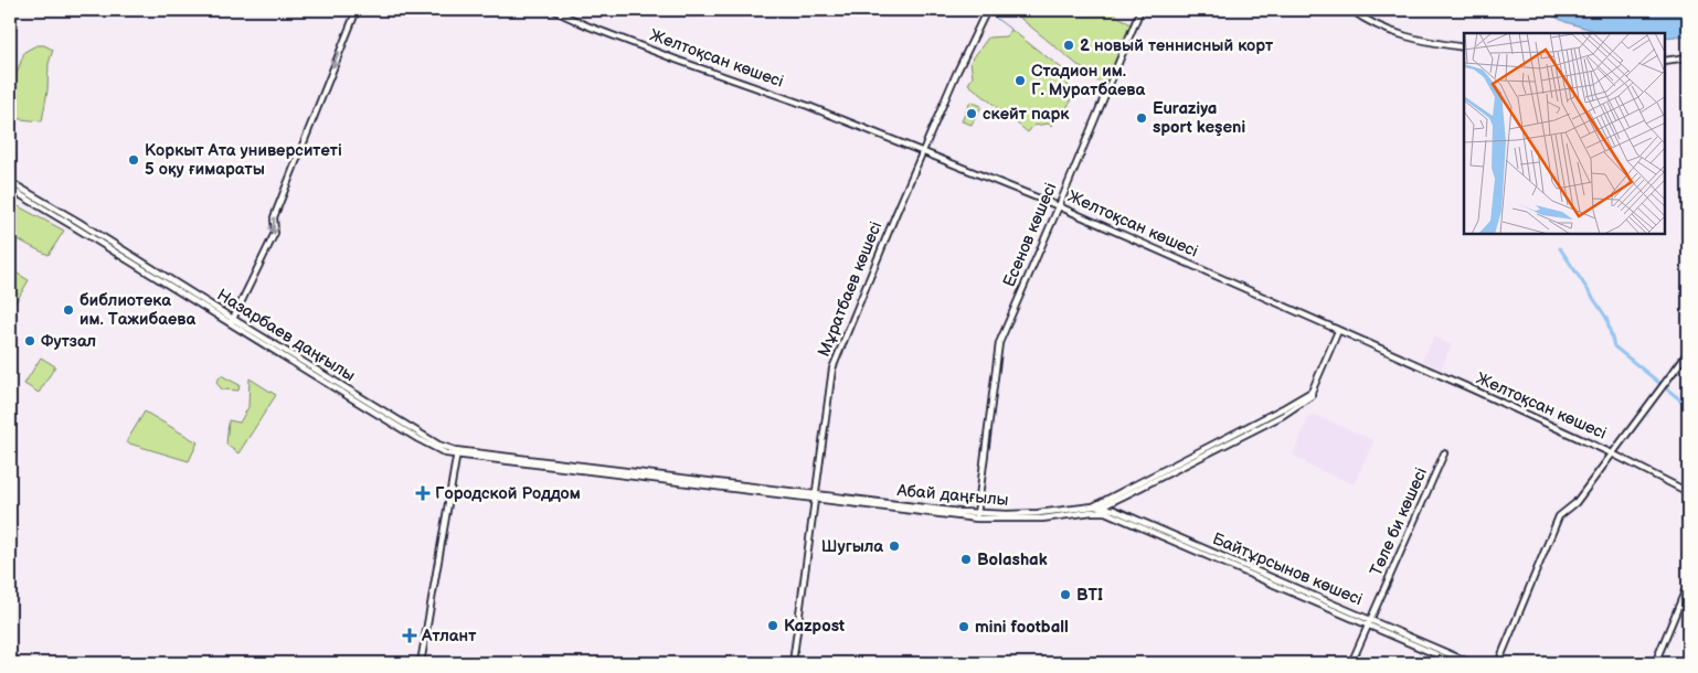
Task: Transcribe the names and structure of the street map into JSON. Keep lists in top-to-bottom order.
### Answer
{
  "streets": {
    "street": [
      "Желтоқсан көшесі",
      "Есенов көшесі",
      "Мұратбаев көшесі",
      "Назарбаев даңғылы",
      "Абай даңғылы",
      "Төле би көшесі",
      "Байтұрсынов көшесі"
    ]
  },
  "crossings": [
    ["Желтоқсан көшесі", "Есенов көшесі"],
    ["Желтоқсан көшесі", "Мұратбаев көшесі"],
    ["Есенов көшесі", "Абай даңғылы"],
    ["Мұратбаев көшесі", "Абай даңғылы"],
    ["Назарбаев даңғылы", "Абай даңғылы"],
    ["Абай даңғылы", "Байтұрсынов көшесі"],
    ["Төле би көшесі", "Байтұрсынов көшесі"]
  ],
  "places": {
    "other": [
      "2 новый теннисный корт",
      "Стадион им. Г. Муратбаева",
      "скейт парк",
      "Euraziya sport keşeni",
      "Коркыт Ата университеті 5 оқу ғимараты",
      "библиотека им. Тажибаева",
      "Футзал",
      "Шугыла",
      "Bolashak",
      "BTI",
      "Kazpost",
      "mini football"
    ],
    "health": ["Городской Роддом", "Атлант"]
  }
}
